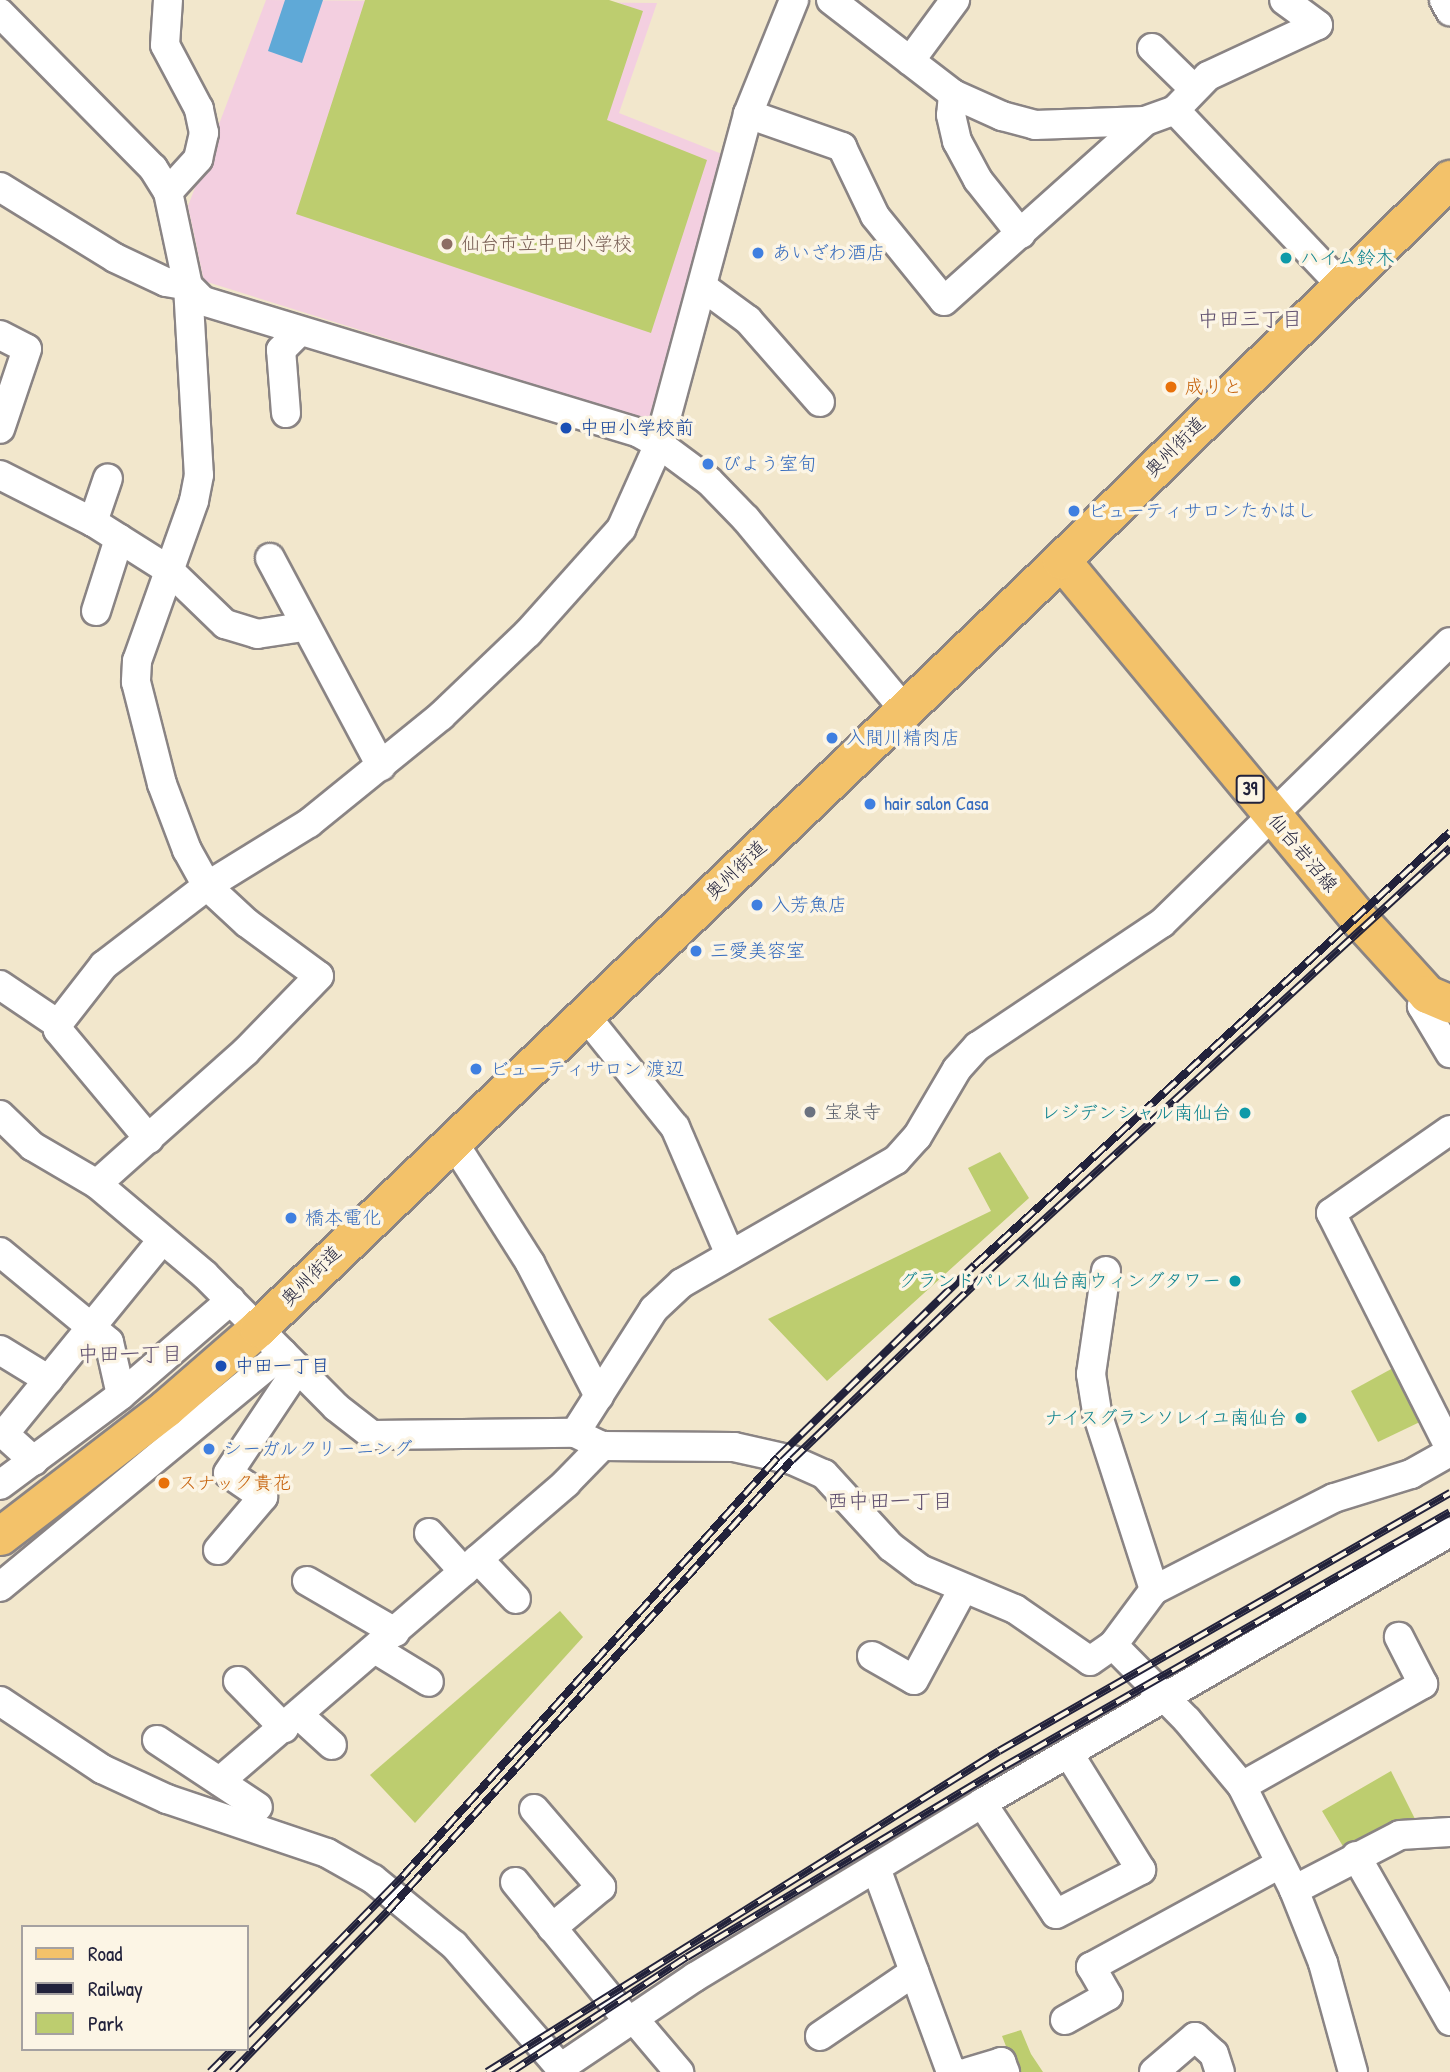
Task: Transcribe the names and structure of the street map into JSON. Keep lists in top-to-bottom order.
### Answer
{
  "streets": {
    "main road": ["奥州街道", "39", "仙台岩沼線"]
  },
  "crossings": [
    ["奥州街道", "仙台岩沼線"]
  ],
  "districts": ["中田三丁目", "中田一丁目", "西中田一丁目"],
  "places": [
    "仙台市立中田小学校",
    "あいざわ酒店",
    "ハイム鈴木",
    "成りと",
    "中田小学校前",
    "びよう室旬",
    "ビューティサロンたかはし",
    "入間川精肉店",
    "hair salon Casa",
    "入芳魚店",
    "三愛美容室",
    "ビューティサロン 渡辺",
    "宝泉寺",
    "レジデンシャル南仙台",
    "橋本電化",
    "グランドパレス仙台南ウィングタワー",
    "中田一丁目",
    "ナイスグランソレイユ南仙台",
    "シーガルクリーニング",
    "スナック貴花"
  ],
  "legend": ["Road", "Railway", "Park"]
}
